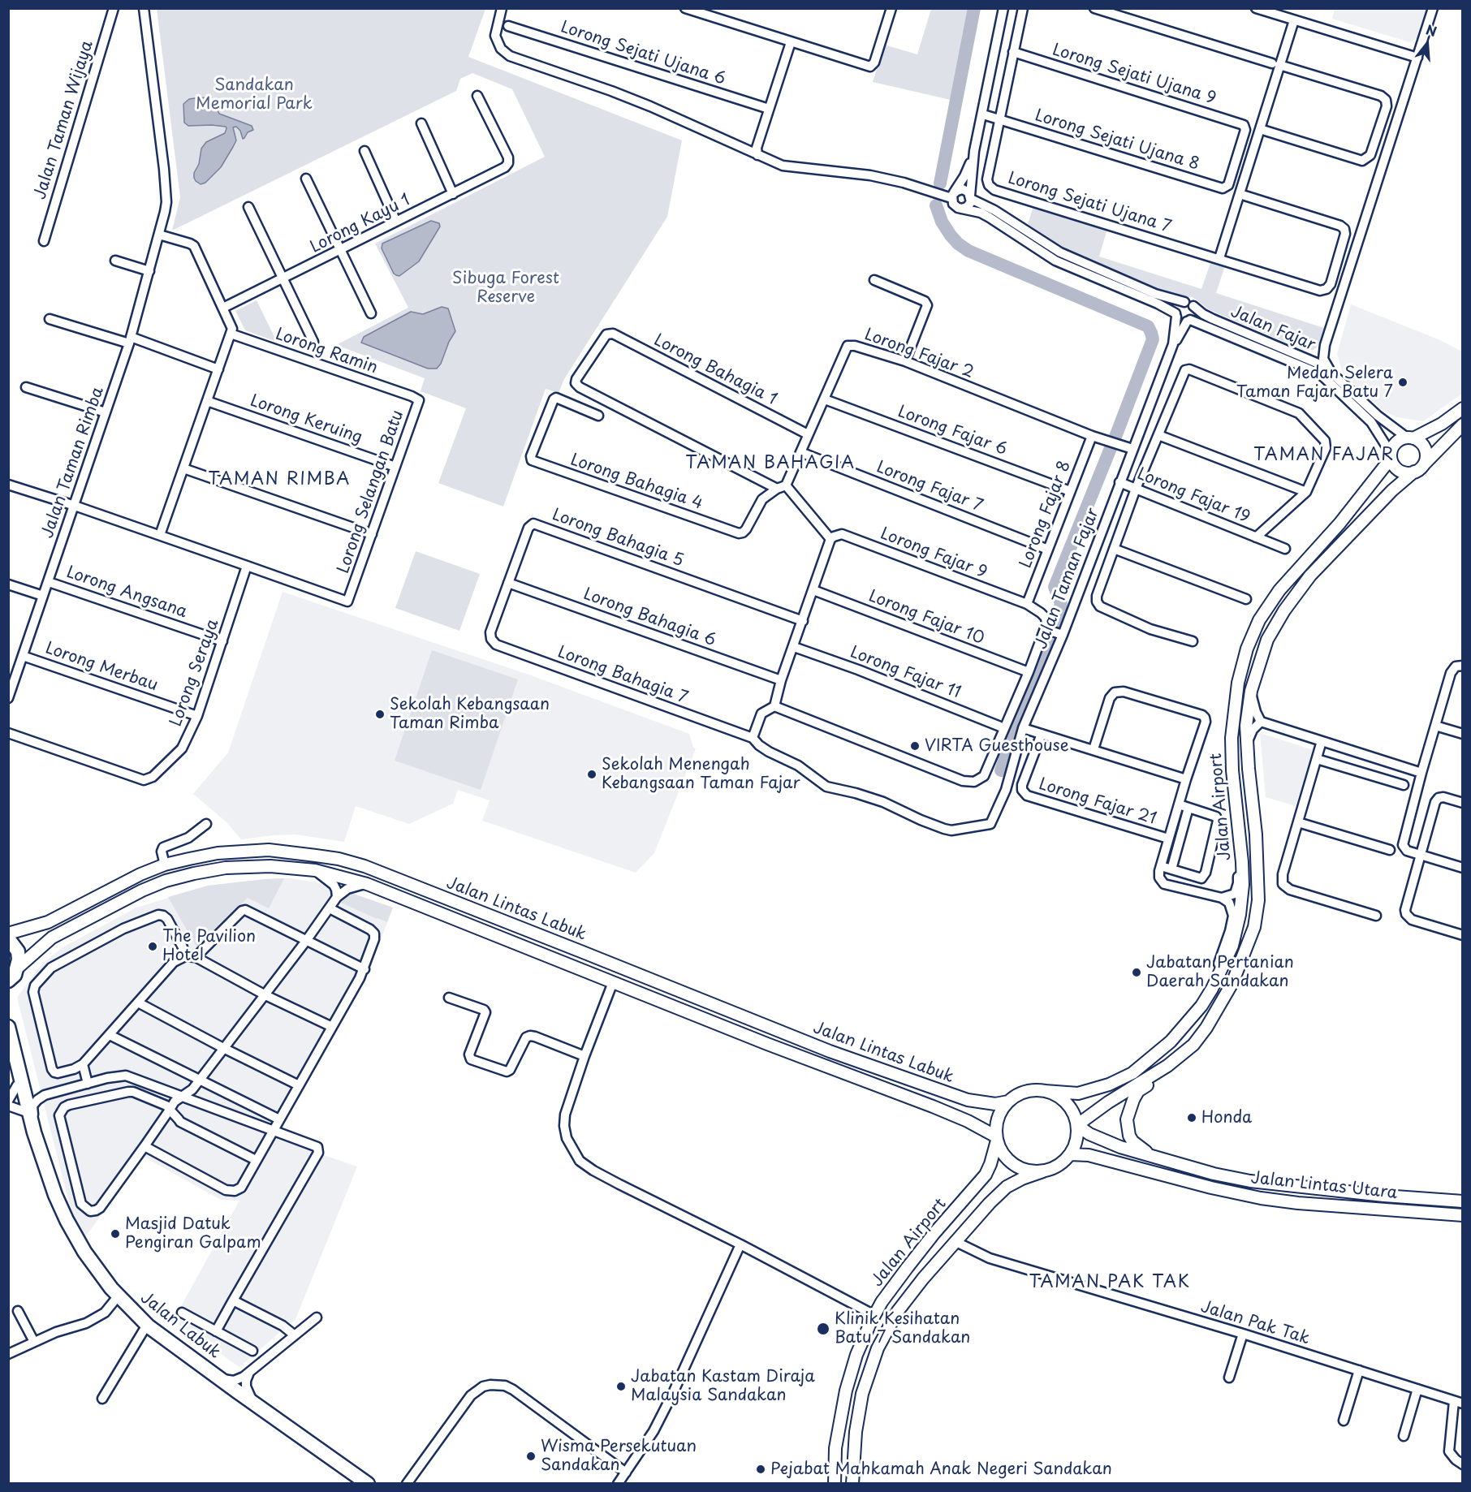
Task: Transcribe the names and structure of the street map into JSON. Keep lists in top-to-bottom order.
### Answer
{
  "streets": {
    "highway": ["Jalan Labuk"],
    "main road": ["Jalan Airport", "Jalan Lintas Labuk", "Jalan Lintas Utara"],
    "street": [
      "Lorong Sejati Ujana 6",
      "Lorong Sejati Ujana 9",
      "Jalan Taman Wijaya",
      "Lorong Sejati Ujana 8",
      "Lorong Sejati Ujana 7",
      "Lorong Kayu 1",
      "Jalan Fajar",
      "Lorong Ramin",
      "Lorong Fajar 2",
      "Lorong Bahagia 1",
      "Lorong Keruing",
      "Lorong Fajar 6",
      "Jalan Taman Rimba",
      "Lorong Bahagia 4",
      "Lorong Fajar 7",
      "Lorong Selangan Batu",
      "Lorong Fajar 19",
      "Lorong Fajar 8",
      "Lorong Bahagia 5",
      "Lorong Fajar 9",
      "Jalan Taman Fajar",
      "Lorong Angsana",
      "Lorong Bahagia 6",
      "Lorong Fajar 10",
      "Lorong Merbau",
      "Lorong Seraya",
      "Lorong Fajar 11",
      "Lorong Bahagia 7",
      "Lorong Fajar 21",
      "Jalan Pak Tak"
    ]
  },
  "crossings": [
    ["Lorong Sejati Ujana 9", "Lorong Sejati Ujana 8"],
    ["Lorong Sejati Ujana 9", "Lorong Sejati Ujana 7"],
    ["Lorong Sejati Ujana 8", "Lorong Sejati Ujana 7"],
    ["Jalan Fajar", "Jalan Airport"],
    ["Lorong Ramin", "Lorong Selangan Batu"],
    ["Lorong Fajar 2", "Lorong Bahagia 1"],
    ["Lorong Fajar 2", "Lorong Fajar 6"],
    ["Lorong Fajar 2", "Lorong Fajar 7"],
    ["Lorong Fajar 2", "Lorong Fajar 8"],
    ["Lorong Fajar 2", "Jalan Taman Fajar"],
    ["Lorong Bahagia 1", "Lorong Bahagia 4"],
    ["Lorong Keruing", "Lorong Selangan Batu"],
    ["Lorong Fajar 6", "Lorong Fajar 8"],
    ["Jalan Taman Rimba", "Lorong Angsana"],
    ["Jalan Taman Rimba", "Lorong Merbau"],
    ["Lorong Fajar 7", "Lorong Fajar 8"],
    ["Lorong Selangan Batu", "Lorong Seraya"],
    ["Lorong Fajar 19", "Jalan Taman Fajar"],
    ["Lorong Fajar 8", "Lorong Fajar 9"],
    ["Lorong Bahagia 5", "Lorong Bahagia 6"],
    ["Lorong Bahagia 5", "Lorong Bahagia 7"],
    ["Jalan Taman Fajar", "Lorong Bahagia 7"],
    ["Lorong Angsana", "Lorong Seraya"],
    ["Lorong Merbau", "Lorong Seraya"],
    ["Jalan Airport", "Jalan Lintas Labuk"],
    ["Jalan Airport", "Jalan Lintas Utara"],
    ["Jalan Airport", "Jalan Pak Tak"],
    ["Jalan Lintas Labuk", "Jalan Lintas Utara"]
  ],
  "districts": [
    "TAMAN FAJAR",
    "TAMAN BAHAGIA",
    "TAMAN RIMBA",
    "TAMAN PAK TAK"
  ],
  "parks": ["Sandakan Memorial Park", "Sibuga Forest Reserve"],
  "places": [
    "Medan Selera Taman Fajar Batu 7",
    "Sekolah Kebangsaan Taman Rimba",
    "VIRTA Guesthouse",
    "Sekolah Menengah Kebangsaan Taman Fajar",
    "The Pavilion Hotel",
    "Jabatan Pertanian Daerah Sandakan",
    "Honda",
    "Masjid Datuk Pengiran Galpam",
    "Klinik Kesihatan Batu 7 Sandakan",
    "Jabatan Kastam Diraja Malaysia Sandakan",
    "Wisma Persekutuan Sandakan",
    "Pejabat Mahkamah Anak Negeri Sandakan"
  ],
  "north": "top"
}
